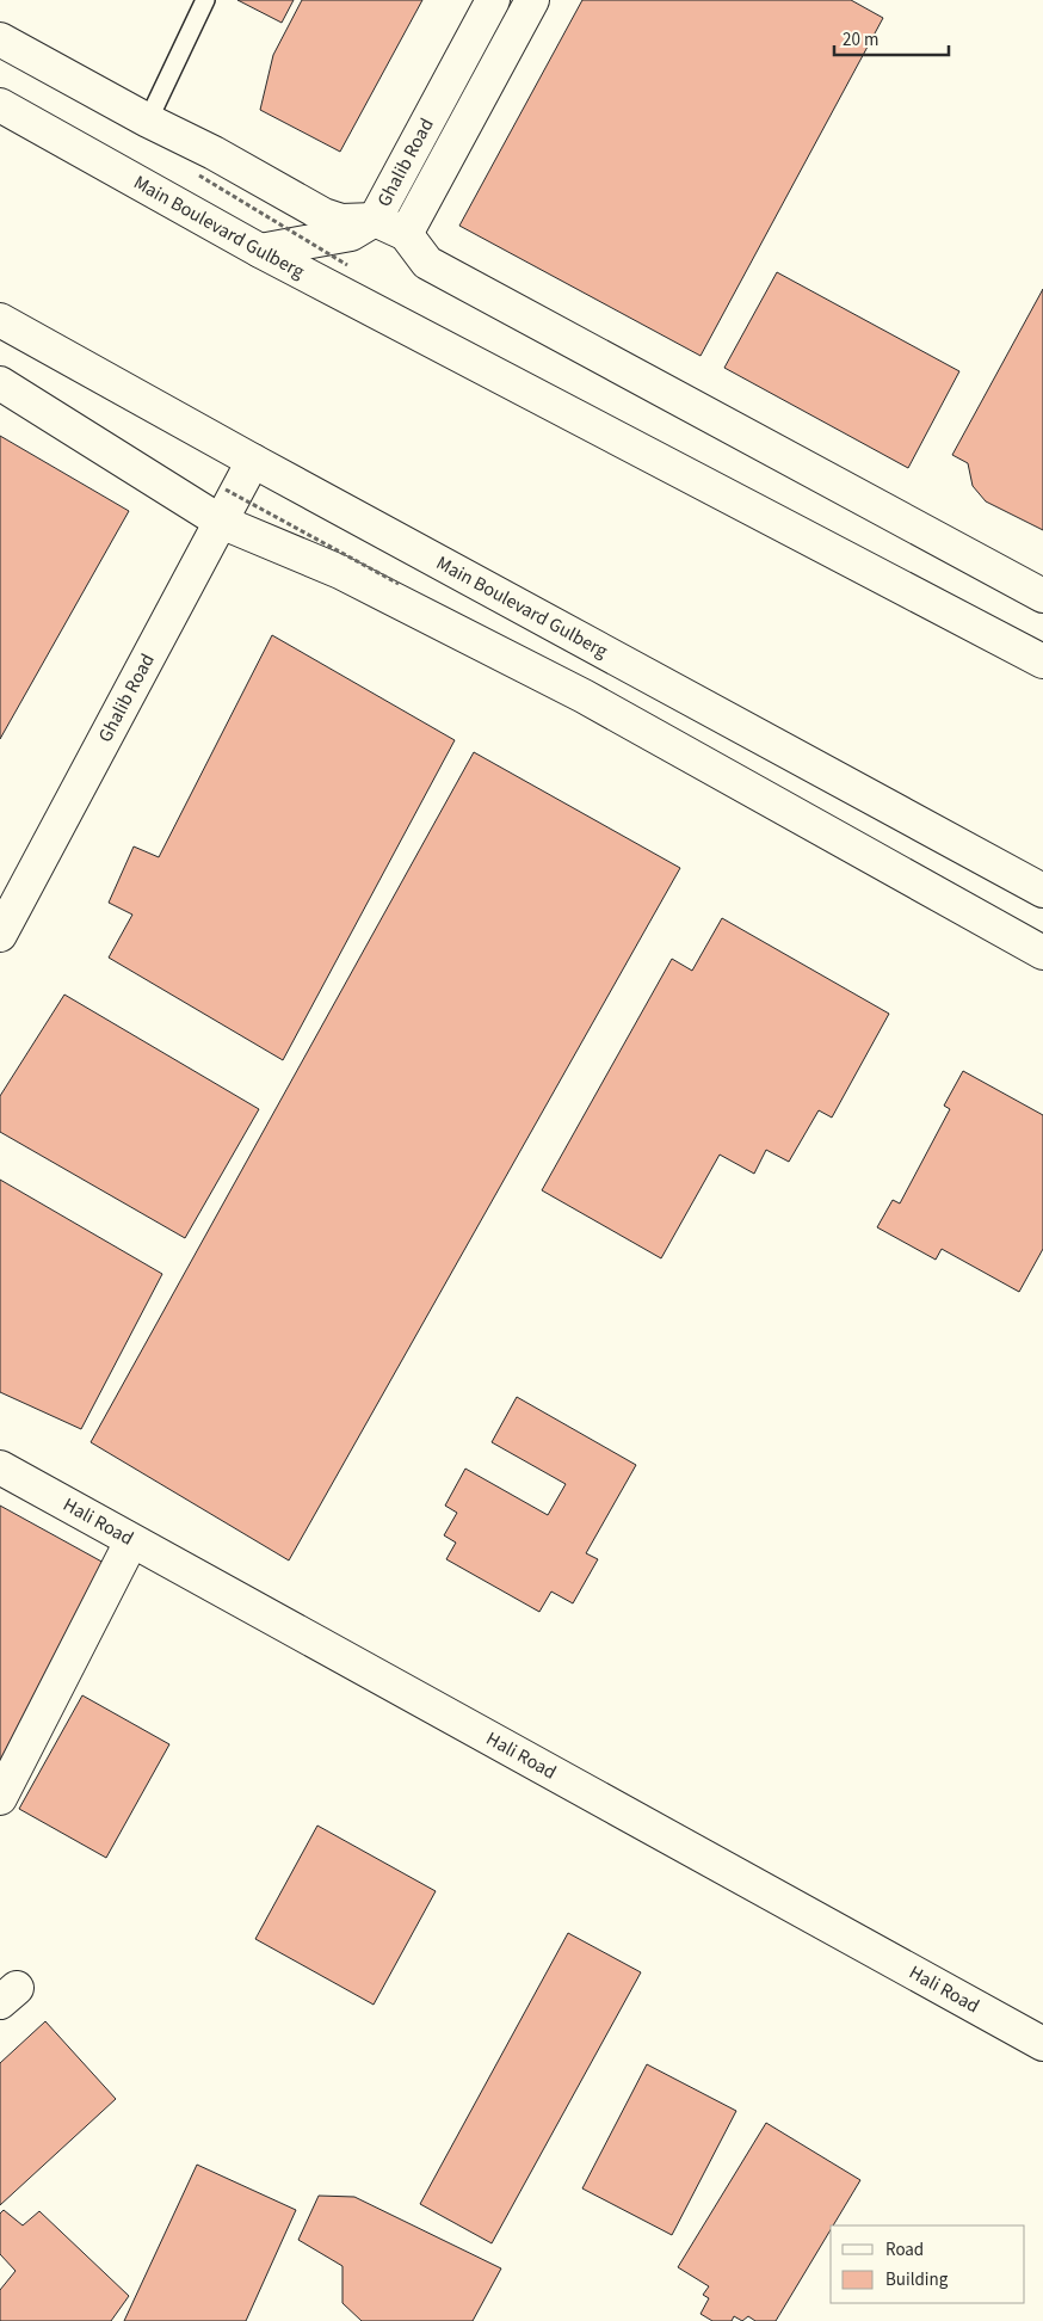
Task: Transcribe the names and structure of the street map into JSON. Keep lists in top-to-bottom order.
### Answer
{
  "streets": {
    "street": ["Ghalib Road", "Main Boulevard Gulberg", "Hali Road"]
  },
  "crossings": [
    ["Ghalib Road", "Main Boulevard Gulberg"]
  ],
  "legend": ["Road", "Building"],
  "scale_bar": "20 m"
}
